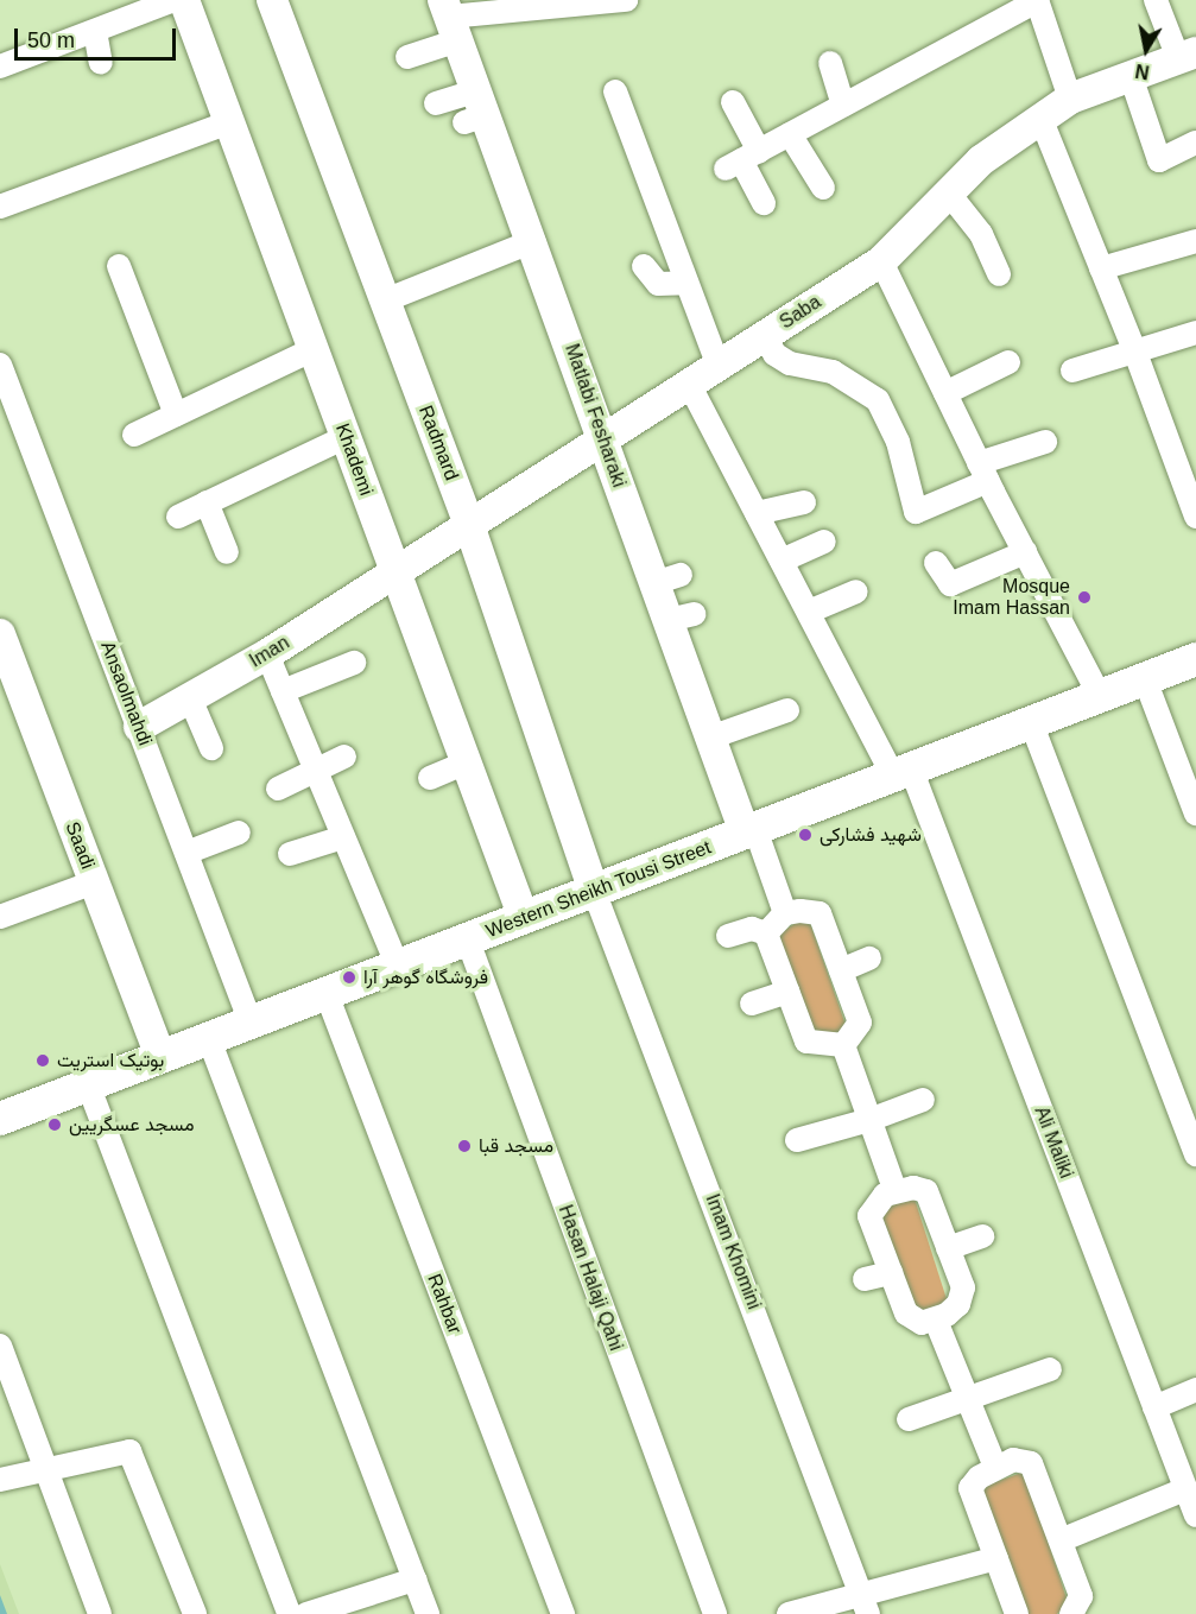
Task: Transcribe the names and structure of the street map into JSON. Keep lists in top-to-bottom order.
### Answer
{
  "streets": {
    "main road": ["Western Sheikh Tousi Street"],
    "street": [
      "Saba",
      "Matlabi Fesharaki",
      "Radmard",
      "Khademi",
      "Iman",
      "Ansaolmahdi",
      "Saadi",
      "Ali Maliki",
      "Imam Khomini",
      "Hasan Halaji Qahi",
      "Rahbar"
    ]
  },
  "crossings": [
    ["Saba", "Matlabi Fesharaki"],
    ["Saba", "Radmard"],
    ["Saba", "Khademi"],
    ["Saba", "Iman"],
    ["Saba", "Ali Maliki"],
    ["Matlabi Fesharaki", "Western Sheikh Tousi Street"],
    ["Radmard", "Western Sheikh Tousi Street"],
    ["Radmard", "Imam Khomini"],
    ["Khademi", "Iman"],
    ["Khademi", "Western Sheikh Tousi Street"],
    ["Iman", "Ansaolmahdi"],
    ["Ansaolmahdi", "Western Sheikh Tousi Street"],
    ["Saadi", "Western Sheikh Tousi Street"],
    ["Western Sheikh Tousi Street", "Ali Maliki"],
    ["Western Sheikh Tousi Street", "Imam Khomini"],
    ["Western Sheikh Tousi Street", "Hasan Halaji Qahi"],
    ["Western Sheikh Tousi Street", "Rahbar"]
  ],
  "places": [
    "Mosque Imam Hassan",
    "شهید فشارکی",
    "فروشگاه گوهر آرا",
    "بوتیک استریت",
    "مسجد عسگریین",
    "مسجد قبا"
  ],
  "scale_bar": "50 m",
  "north": "bottom"
}
